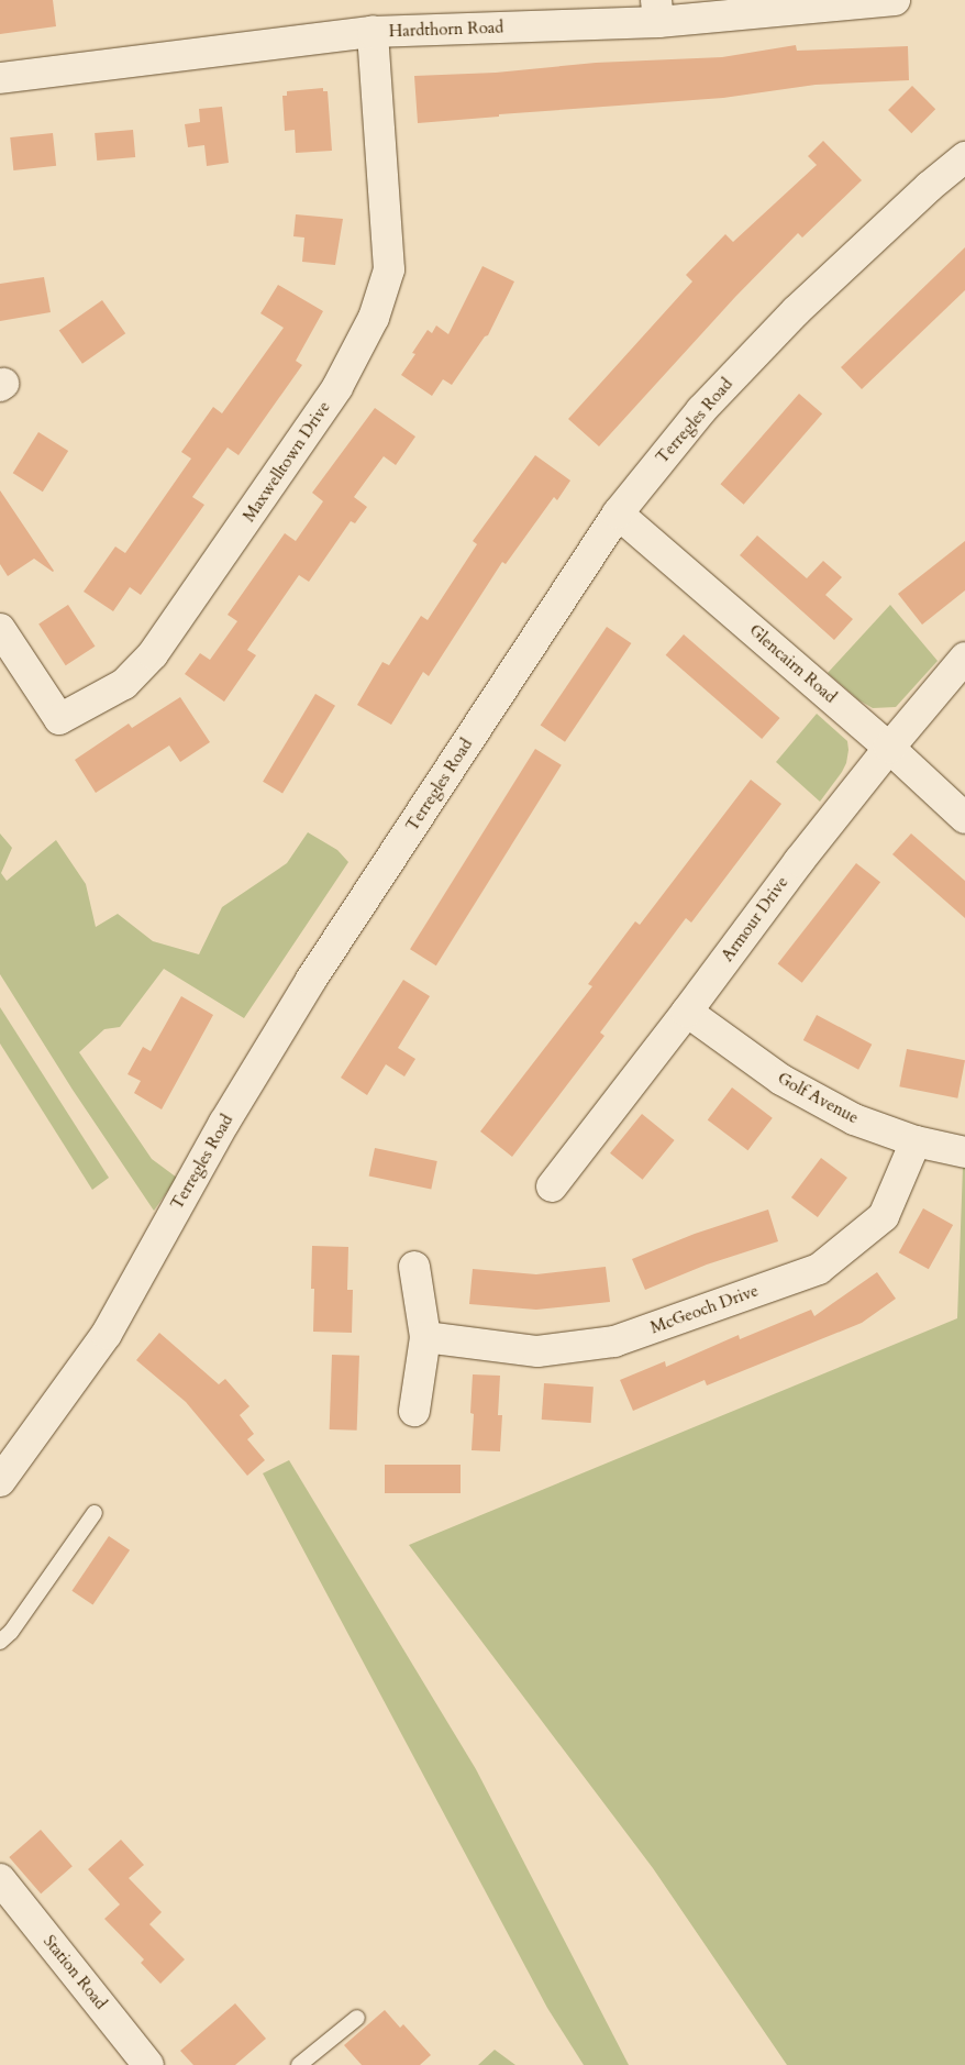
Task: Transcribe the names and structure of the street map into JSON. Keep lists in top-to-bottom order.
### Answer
{
  "streets": {
    "street": [
      "Hardthorn Road",
      "Terregles Road",
      "Maxwelltown Drive",
      "Glencairn Road",
      "Armour Drive",
      "Golf Avenue",
      "McGeoch Drive",
      "Station Road"
    ]
  },
  "crossings": [
    ["Hardthorn Road", "Maxwelltown Drive"],
    ["Terregles Road", "Glencairn Road"],
    ["Glencairn Road", "Armour Drive"],
    ["Armour Drive", "Golf Avenue"],
    ["Golf Avenue", "McGeoch Drive"]
  ]
}
